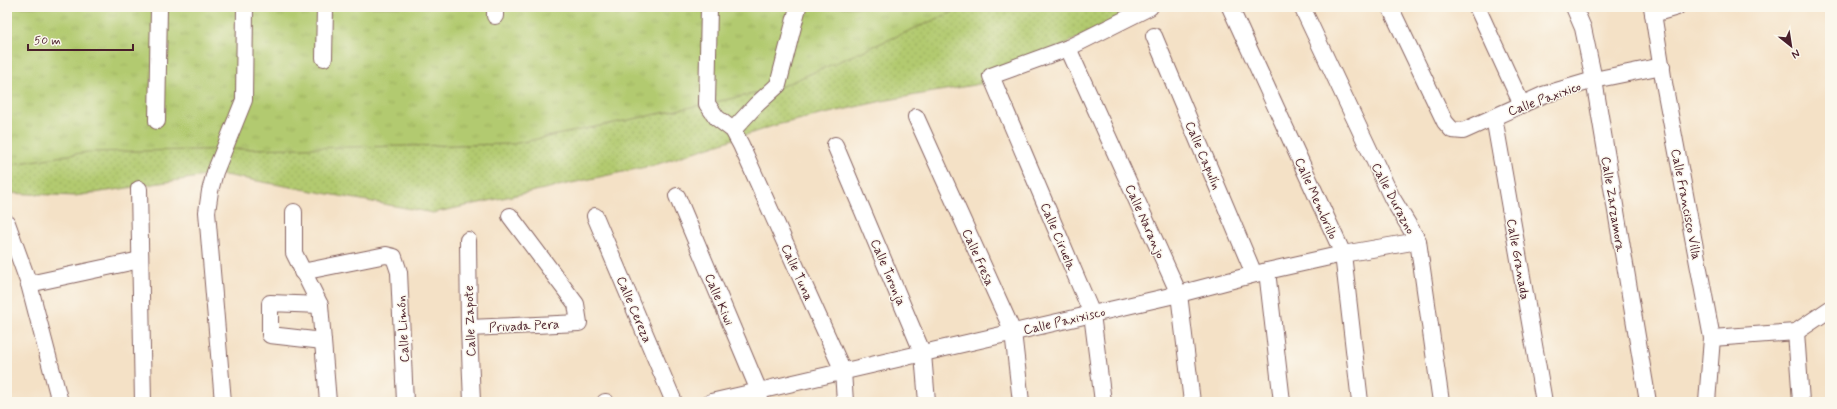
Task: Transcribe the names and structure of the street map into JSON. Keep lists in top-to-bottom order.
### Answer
{
  "streets": {
    "street": [
      "Calle Paxixico",
      "Calle Capulín",
      "Calle Membrillo",
      "Calle Durazno",
      "Calle Zarzamora",
      "Calle Francisco Villa",
      "Calle Naranjo",
      "Calle Ciruela",
      "Calle Fresa",
      "Calle Granada",
      "Calle Tuna",
      "Calle Toronja",
      "Calle Kiwi",
      "Calle Cereza",
      "Calle Paxixisco",
      "Calle Zapote",
      "Privada Pera",
      "Calle Limón"
    ]
  },
  "crossings": [
    ["Calle Paxixico", "Calle Zarzamora"],
    ["Calle Paxixico", "Calle Francisco Villa"],
    ["Calle Paxixico", "Calle Granada"],
    ["Calle Capulín", "Calle Paxixisco"],
    ["Calle Membrillo", "Calle Paxixisco"],
    ["Calle Durazno", "Calle Paxixisco"],
    ["Calle Naranjo", "Calle Ciruela"],
    ["Calle Naranjo", "Calle Paxixisco"],
    ["Calle Ciruela", "Calle Paxixisco"],
    ["Calle Fresa", "Calle Paxixisco"],
    ["Calle Tuna", "Calle Paxixisco"],
    ["Calle Toronja", "Calle Paxixisco"],
    ["Calle Kiwi", "Calle Paxixisco"],
    ["Calle Zapote", "Privada Pera"]
  ],
  "scale_bar": "50 m",
  "north": "bottom right"
}
